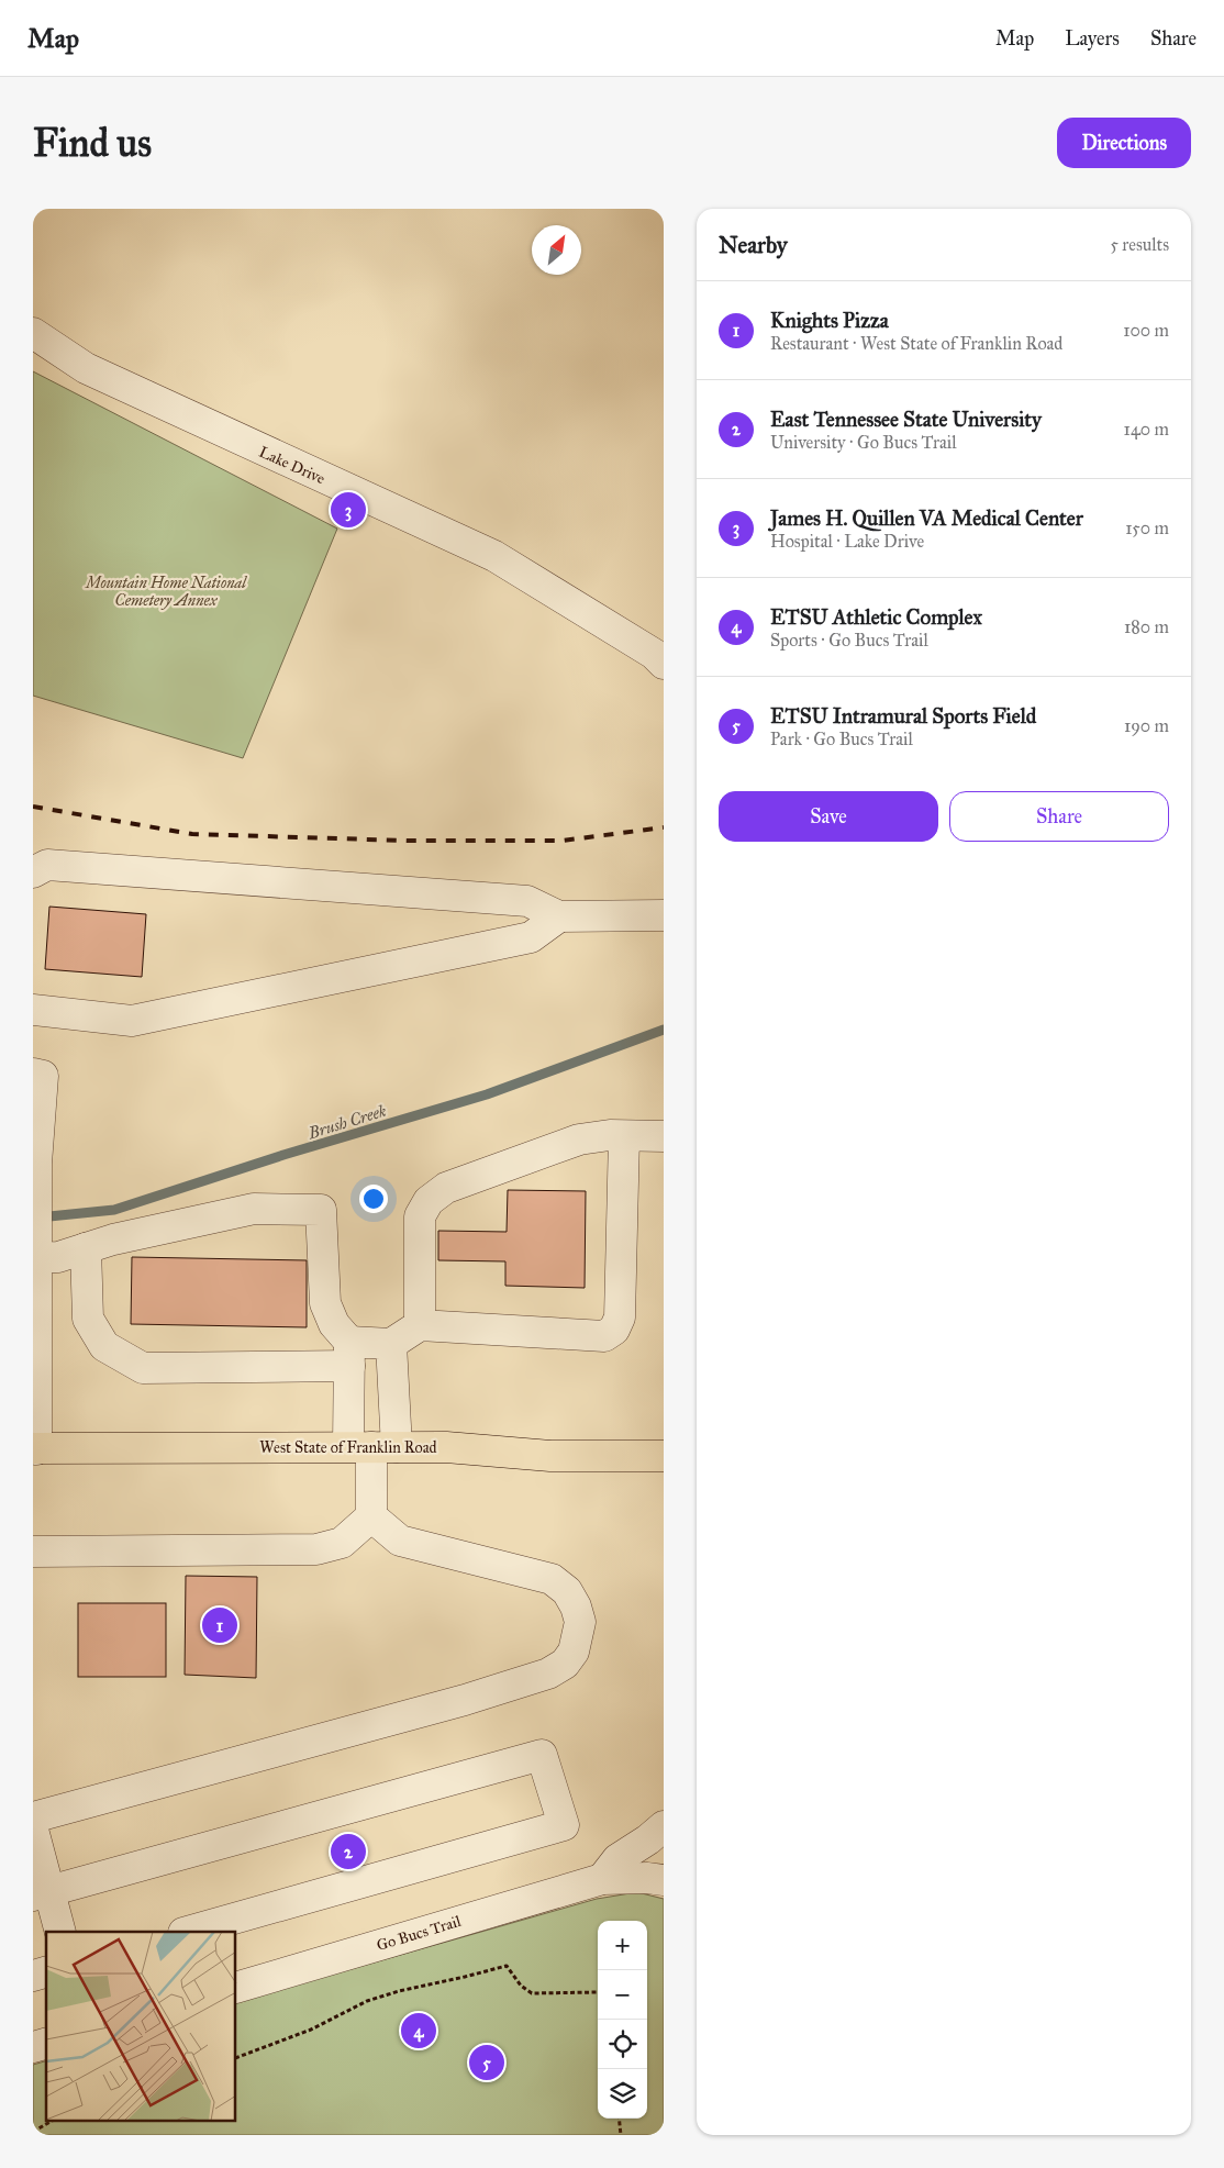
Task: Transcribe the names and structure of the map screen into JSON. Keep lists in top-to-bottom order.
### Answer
{
  "streets": {
    "highway": ["West State of Franklin Road"],
    "street": ["Lake Drive", "Go Bucs Trail"]
  },
  "water": ["Brush Creek"],
  "parks": ["Mountain Home National Cemetery Annex"],
  "north": "top right",
  "page": {
    "header": "Map",
    "nav": ["Map", "Layers", "Share"],
    "buttons": [
      "Directions",
      ["Save", "Share"]
    ],
    "title": "Find us",
    "heading": ["Nearby", "5 results"],
    "list": [
      {
        "mark": "1",
        "name": "Knights Pizza",
        "note": "Restaurant · West State of Franklin Road",
        "value": "100 m"
      },
      {
        "mark": "2",
        "name": "East Tennessee State University",
        "note": "University · Go Bucs Trail",
        "value": "140 m"
      },
      {
        "mark": "3",
        "name": "James H. Quillen VA Medical Center",
        "note": "Hospital · Lake Drive",
        "value": "150 m"
      },
      {
        "mark": "4",
        "name": "ETSU Athletic Complex",
        "note": "Sports · Go Bucs Trail",
        "value": "180 m"
      },
      {
        "mark": "5",
        "name": "ETSU Intramural Sports Field",
        "note": "Park · Go Bucs Trail",
        "value": "190 m"
      }
    ],
    "pins": [
      "3",
      "1",
      "2",
      "4",
      "5"
    ],
    "map_buttons": ["+", "−"]
  }
}
